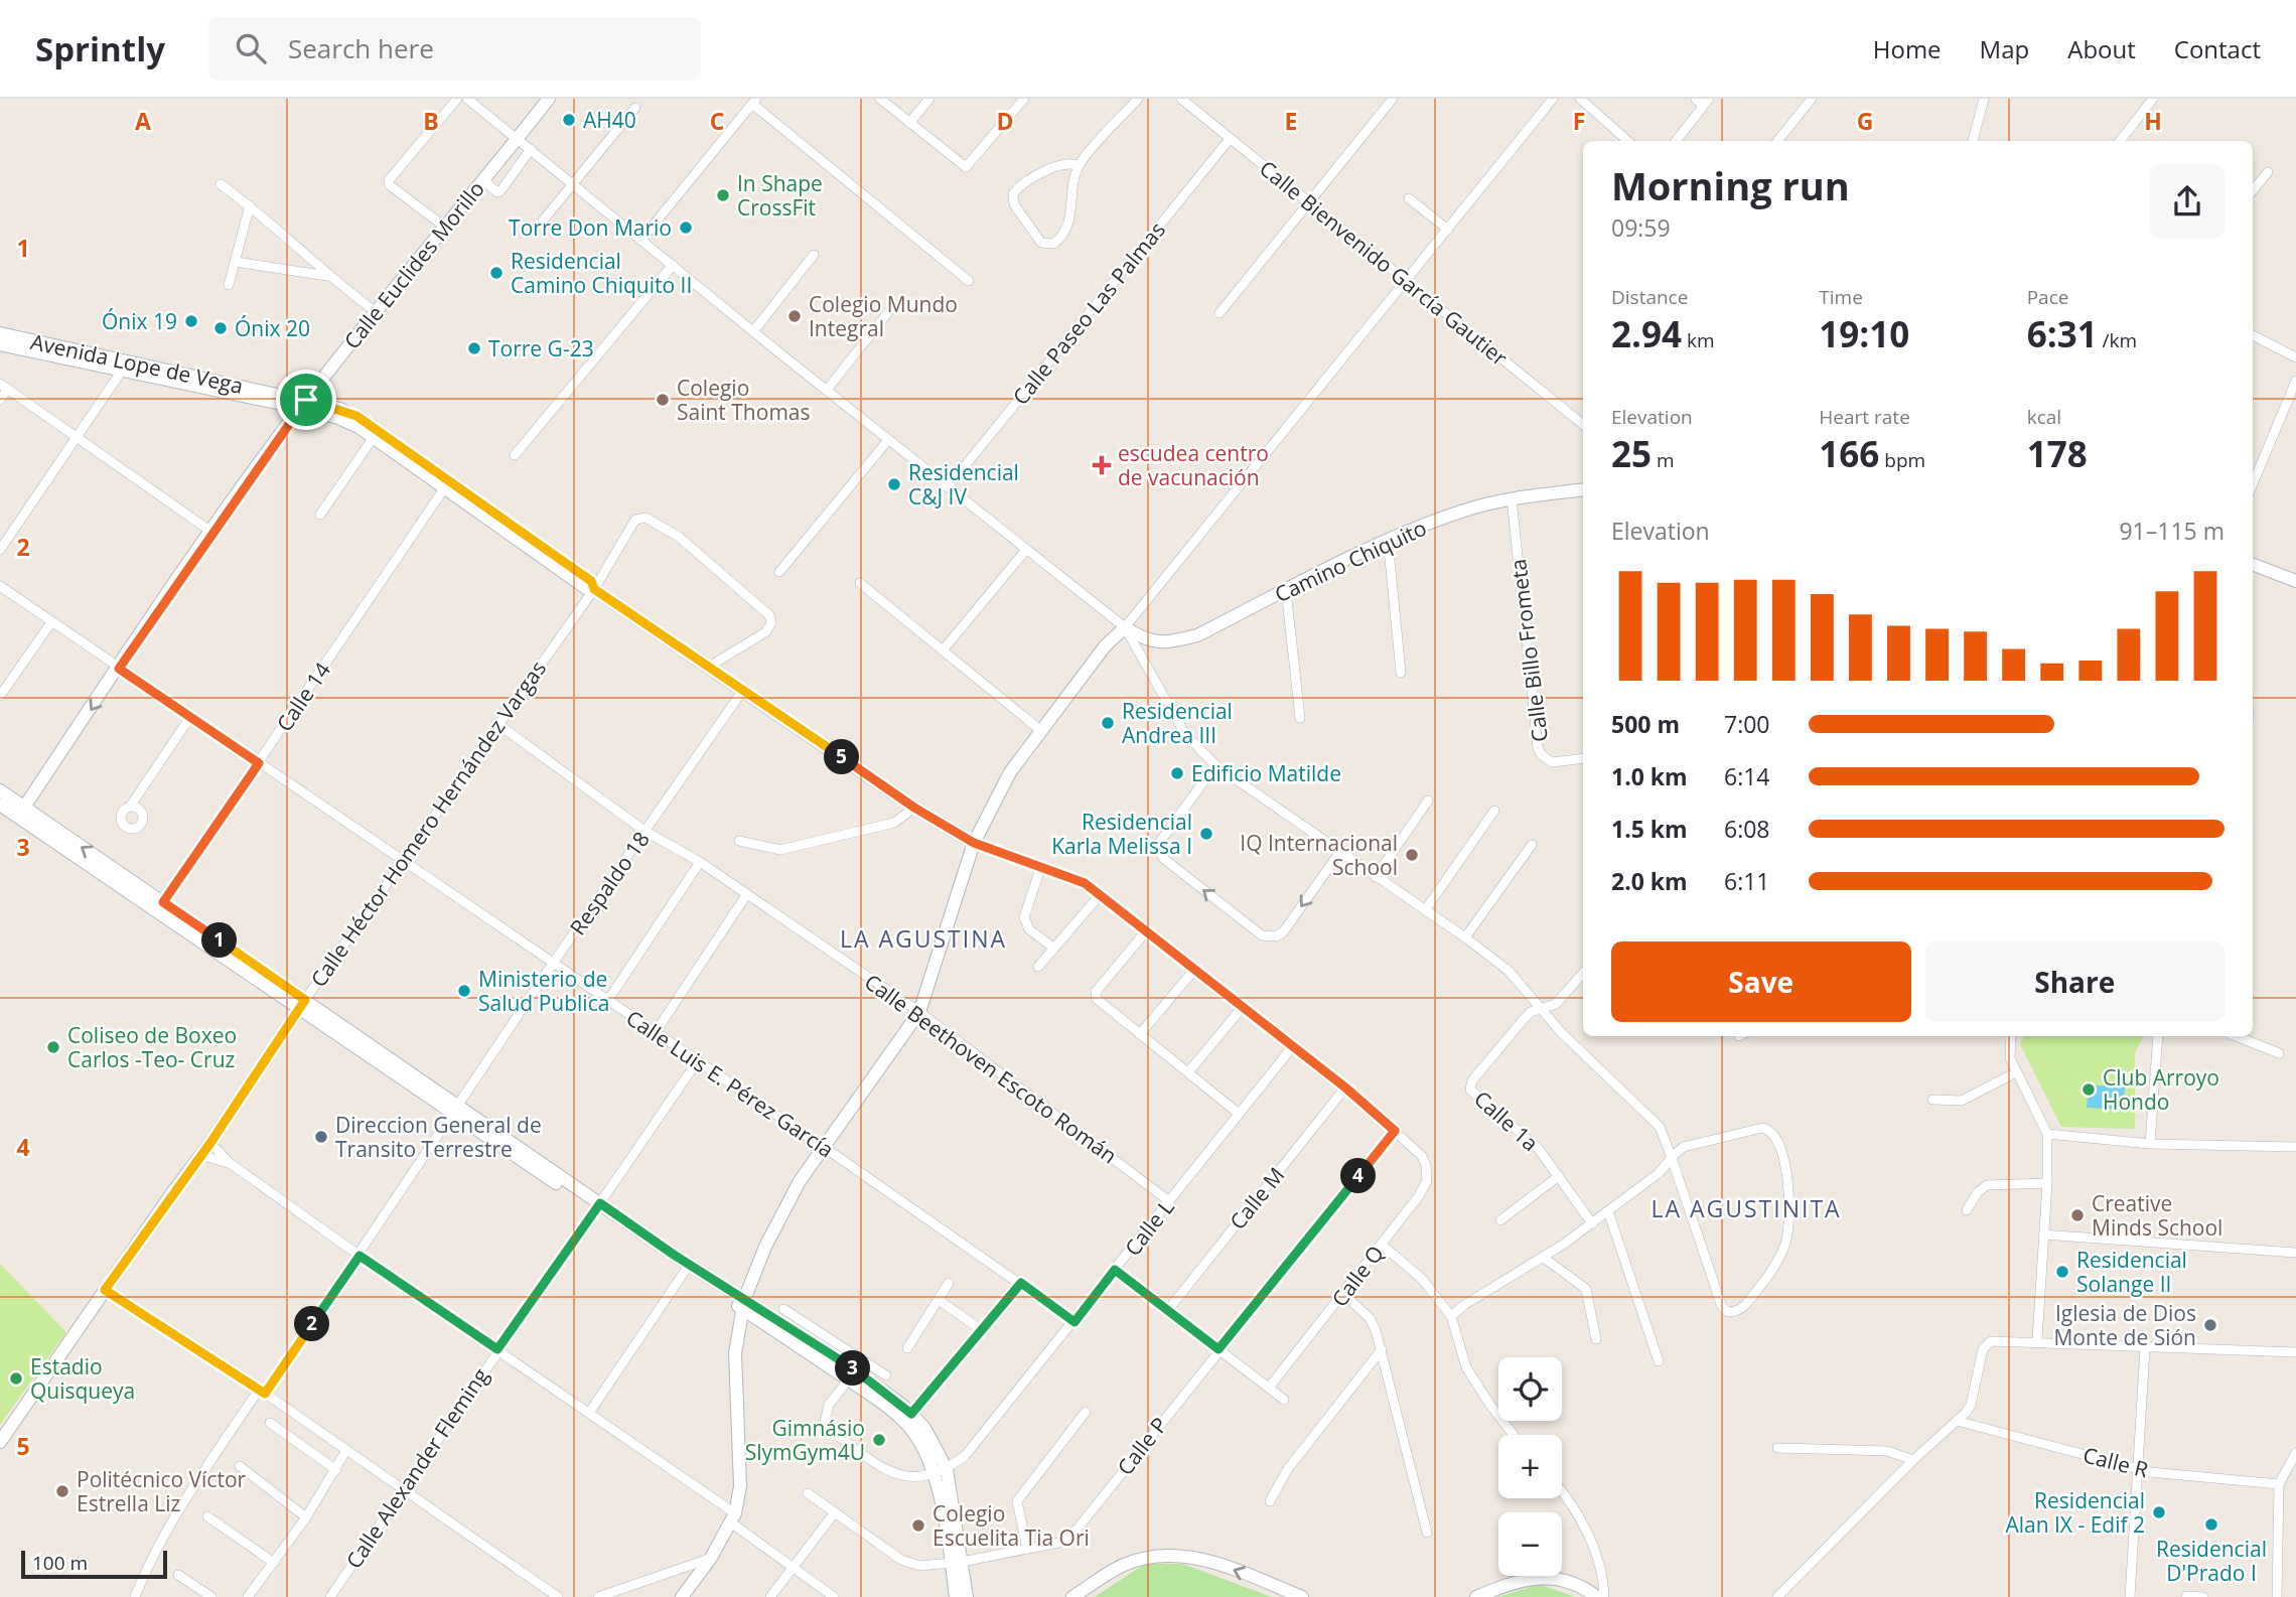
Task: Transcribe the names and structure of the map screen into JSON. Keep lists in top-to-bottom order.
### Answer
{
  "streets": {
    "street": [
      "Calle Bienvenido García Gautier",
      "Calle Euclides Morillo",
      "Calle Paseo Las Palmas",
      "Avenida Lope de Vega",
      "Camino Chiquito",
      "Calle Billo Frometa",
      "Calle 14",
      "Calle Héctor Homero Hernández Vargas",
      "Respaldo 18",
      "Calle Beethoven Escoto Román",
      "Calle Luis E. Pérez García",
      "Calle 1a",
      "Calle M",
      "Calle L",
      "Calle Q",
      "Calle P",
      "Calle R",
      "Calle Alexander Fleming"
    ]
  },
  "crossings": [
    ["Calle Bienvenido García Gautier", "Calle Paseo Las Palmas"],
    ["Calle Euclides Morillo", "Avenida Lope de Vega"],
    ["Calle Euclides Morillo", "Calle Luis E. Pérez García"],
    ["Avenida Lope de Vega", "Calle 14"],
    ["Avenida Lope de Vega", "Calle Héctor Homero Hernández Vargas"],
    ["Avenida Lope de Vega", "Respaldo 18"],
    ["Avenida Lope de Vega", "Calle M"],
    ["Avenida Lope de Vega", "Calle L"],
    ["Avenida Lope de Vega", "Calle Q"],
    ["Avenida Lope de Vega", "Calle P"],
    ["Camino Chiquito", "Calle Billo Frometa"],
    ["Calle 14", "Calle Luis E. Pérez García"],
    ["Calle Héctor Homero Hernández Vargas", "Calle Beethoven Escoto Román"],
    ["Calle Héctor Homero Hernández Vargas", "Calle Luis E. Pérez García"],
    ["Respaldo 18", "Calle Beethoven Escoto Román"],
    ["Respaldo 18", "Calle Luis E. Pérez García"],
    ["Calle Beethoven Escoto Román", "Calle L"],
    ["Calle Luis E. Pérez García", "Calle L"],
    ["Calle Luis E. Pérez García", "Calle Alexander Fleming"]
  ],
  "districts": ["LA AGUSTINA", "LA AGUSTINITA"],
  "places": {
    "other": [
      "AH40",
      "In Shape CrossFit",
      "Torre Don Mario",
      "Residencial Camino Chiquito II",
      "Colegio Mundo Integral",
      "Ónix 19",
      "Ónix 20",
      "Torre G-23",
      "Colegio Saint Thomas",
      "Residencial C&J IV",
      "Residencial Andrea III",
      "Edificio Matilde",
      "Residencial Karla Melissa I",
      "IQ Internacional School",
      "Ministerio de Salud Publica",
      "Coliseo de Boxeo Carlos -Teo- Cruz",
      "Club Arroyo Hondo",
      "Direccion General de Transito Terrestre",
      "Creative Minds School",
      "Residencial Solange II",
      "Iglesia de Dios Monte de Sión",
      "Estadio Quisqueya",
      "Gimnásio SlymGym4U",
      "Politécnico Víctor Estrella Liz",
      "Residencial Alan IX - Edif 2",
      "Residencial D'Prado I",
      "Colegio Escuelita Tia Ori"
    ],
    "health": ["escudea centro de vacunación"]
  },
  "scale_bar": "100 m",
  "page": {
    "header": "Sprintly",
    "search": "Search here",
    "nav": [
      "Home",
      "Map",
      "About",
      "Contact"
    ],
    "heading": ["Morning run", "09:59"],
    "stats": [
      ["Distance", "2.94 km"],
      ["Time", "19:10"],
      ["Pace", "6:31 /km"],
      ["Elevation", "25 m"],
      ["Heart rate", "166 bpm"],
      ["kcal", "178"]
    ],
    "chart": ["Elevation", "91–115 m"],
    "list": [
      {
        "name": "500 m",
        "note": "7:00"
      },
      {
        "name": "1.0 km",
        "note": "6:14"
      },
      {
        "name": "1.5 km",
        "note": "6:08"
      },
      {
        "name": "2.0 km",
        "note": "6:11"
      }
    ],
    "pins": [
      "5",
      "1",
      "4",
      "2",
      "3"
    ],
    "buttons": ["Save", "Share"],
    "map_buttons": ["+", "−"],
    "scale": "100 m"
  },
  "grid": {
    "columns": [
      "A",
      "B",
      "C",
      "D",
      "E",
      "F",
      "G",
      "H"
    ],
    "rows": [
      "1",
      "2",
      "3",
      "4",
      "5"
    ]
  }
}
